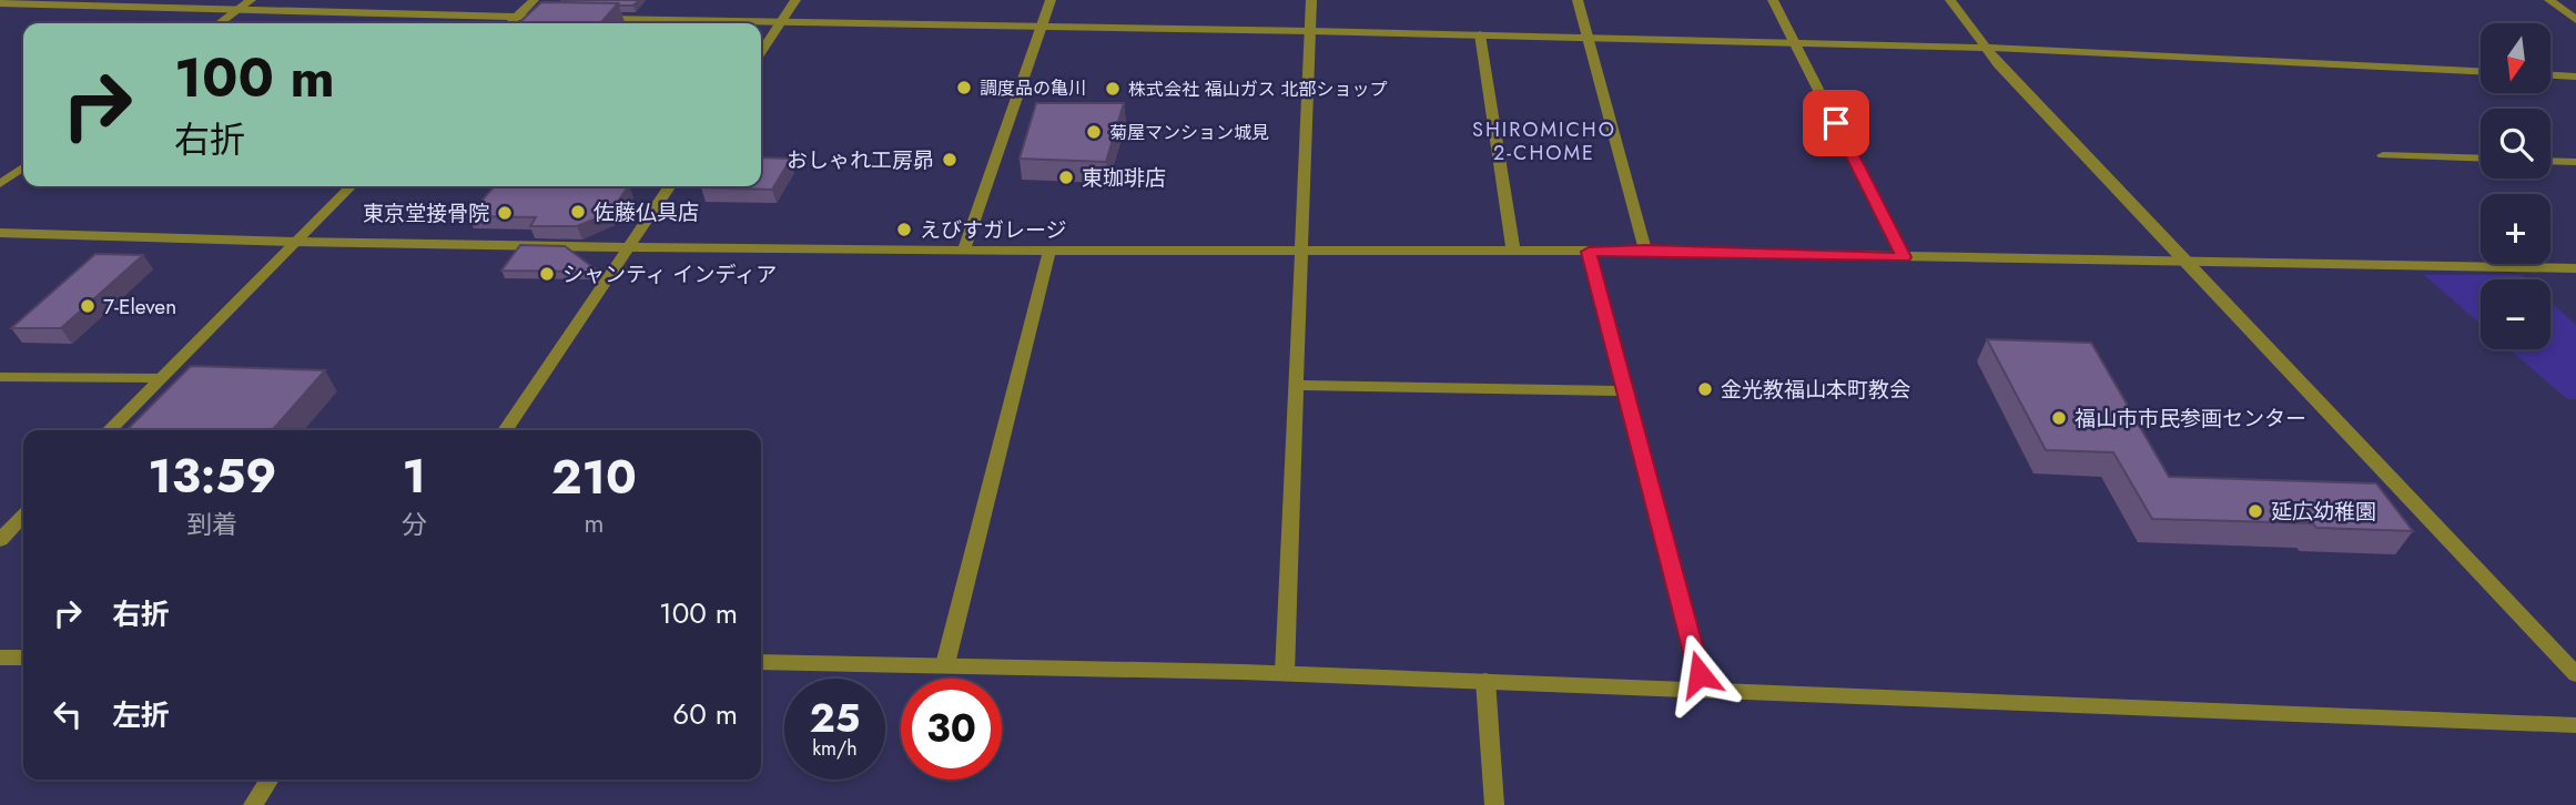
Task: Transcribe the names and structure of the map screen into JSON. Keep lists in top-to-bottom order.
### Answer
{
  "districts": ["SHIROMICHO 2-CHOME"],
  "places": [
    "調度品の亀川",
    "株式会社 福山ガス 北部ショップ",
    "菊屋マンション城見",
    "おしゃれ工房昴",
    "東珈琲店",
    "佐藤仏具店",
    "東京堂接骨院",
    "えびすガレージ",
    "シャンティ インディア",
    "7-Eleven",
    "金光教福山本町教会",
    "福山市市民参画センター",
    "延広幼稚園"
  ],
  "north": "bottom",
  "page": {
    "map_buttons": ["+", "−"],
    "turn": ["100 m", "右折"],
    "eta": [
      "13:59",
      "到着",
      "1",
      "分",
      "210",
      "m"
    ],
    "list": [
      {
        "name": "右折",
        "value": "100 m"
      },
      {
        "name": "左折",
        "value": "60 m"
      }
    ],
    "speed": "25 km/h",
    "limit": "30"
  }
}
